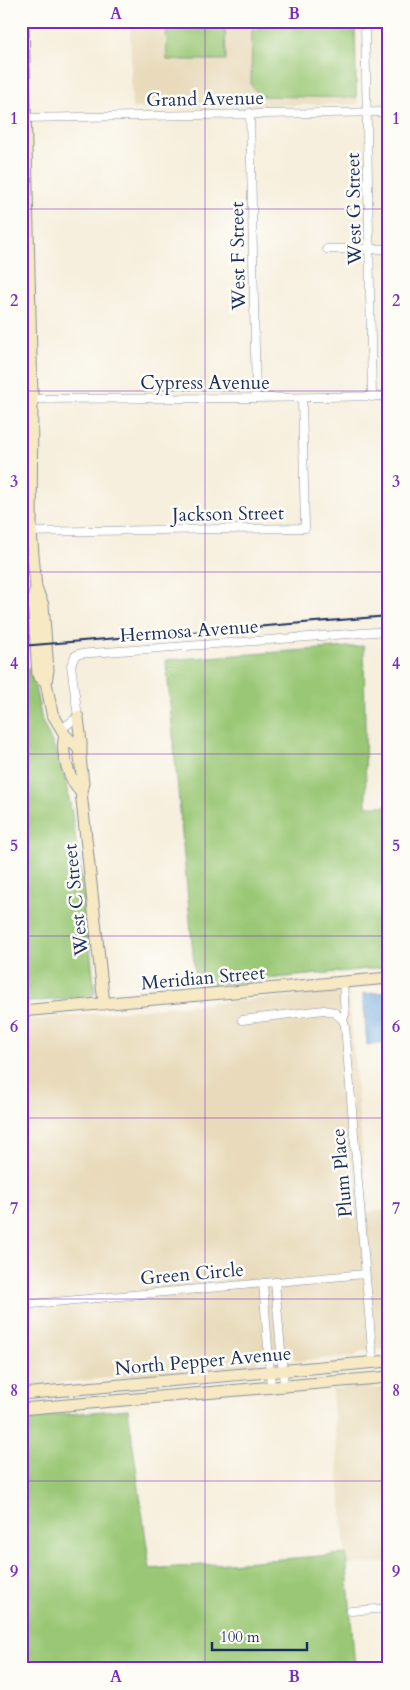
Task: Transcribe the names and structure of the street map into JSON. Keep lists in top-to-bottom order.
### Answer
{
  "streets": {
    "street": [
      "Grand Avenue",
      "West G Street",
      "West F Street",
      "Cypress Avenue",
      "Jackson Street",
      "Hermosa Avenue",
      "West C Street",
      "Meridian Street",
      "Plum Place",
      "Green Circle",
      "North Pepper Avenue"
    ]
  },
  "crossings": [
    ["Grand Avenue", "West G Street"],
    ["Grand Avenue", "West F Street"],
    ["Grand Avenue", "West C Street"],
    ["West G Street", "Cypress Avenue"],
    ["West F Street", "Cypress Avenue"],
    ["Cypress Avenue", "Jackson Street"],
    ["Cypress Avenue", "West C Street"],
    ["Jackson Street", "West C Street"],
    ["West C Street", "Meridian Street"],
    ["Meridian Street", "Plum Place"],
    ["Plum Place", "Green Circle"],
    ["Plum Place", "North Pepper Avenue"]
  ],
  "scale_bar": "100 m",
  "grid": {
    "columns": ["A", "B"],
    "rows": [
      "1",
      "2",
      "3",
      "4",
      "5",
      "6",
      "7",
      "8",
      "9"
    ]
  }
}
